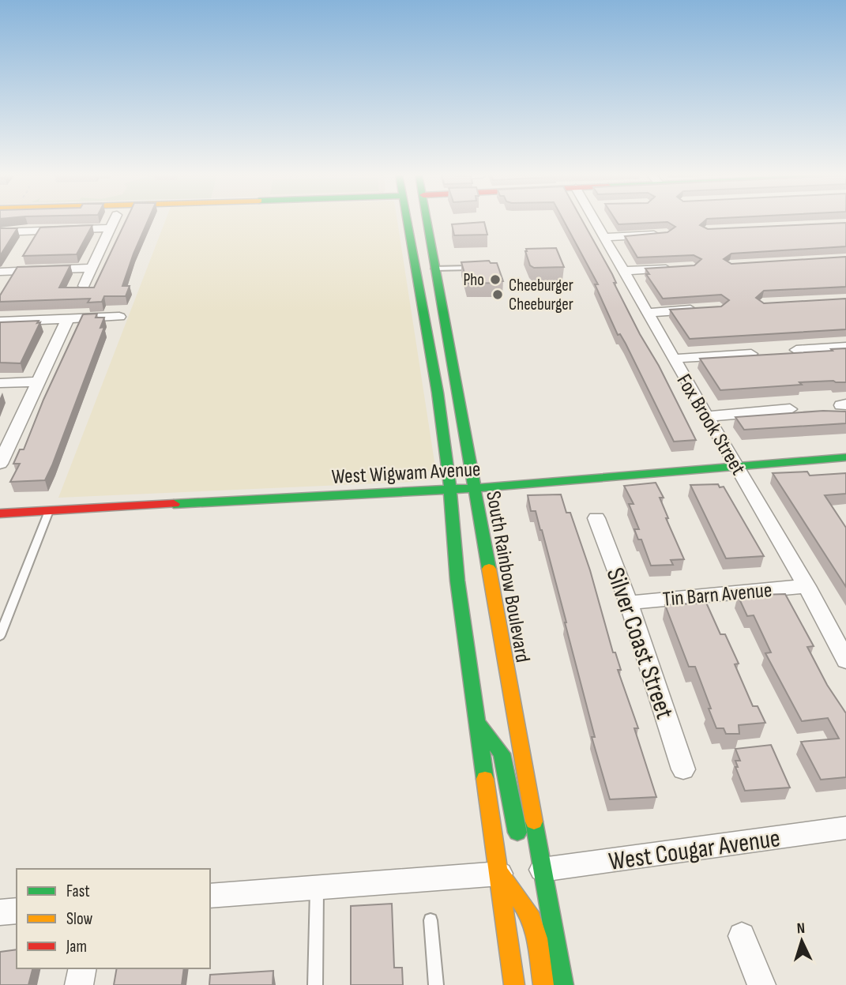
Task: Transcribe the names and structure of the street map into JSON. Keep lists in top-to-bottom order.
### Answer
{
  "streets": {
    "main road": ["West Wigwam Avenue", "South Rainbow Boulevard"],
    "street": [
      "Fox Brook Street",
      "Tin Barn Avenue",
      "Silver Coast Street",
      "West Cougar Avenue"
    ]
  },
  "crossings": [
    ["Fox Brook Street", "West Wigwam Avenue"],
    ["Fox Brook Street", "Tin Barn Avenue"],
    ["West Wigwam Avenue", "South Rainbow Boulevard"],
    ["South Rainbow Boulevard", "West Cougar Avenue"],
    ["Tin Barn Avenue", "Silver Coast Street"]
  ],
  "places": ["Pho", "Cheeburger Cheeburger"],
  "legend": ["Fast", "Slow", "Jam"],
  "north": "top"
}
